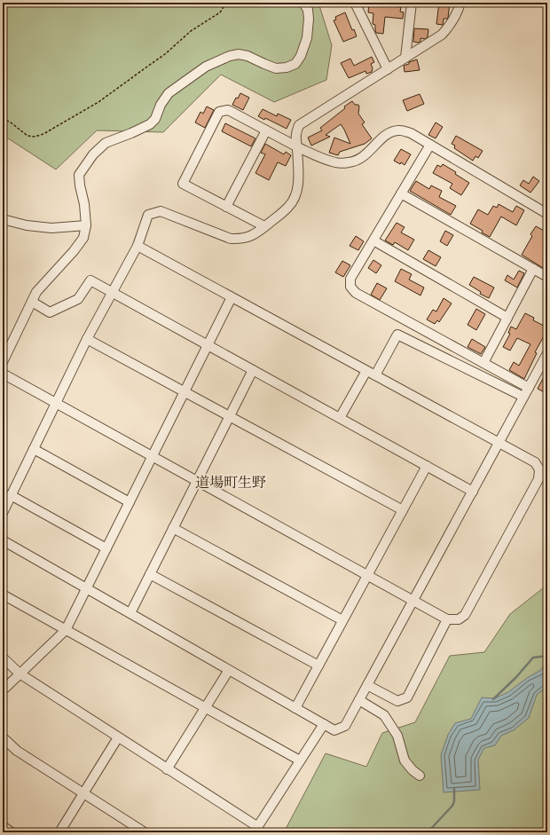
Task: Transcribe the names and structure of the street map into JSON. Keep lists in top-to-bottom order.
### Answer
{
  "districts": ["道場町生野"]
}
